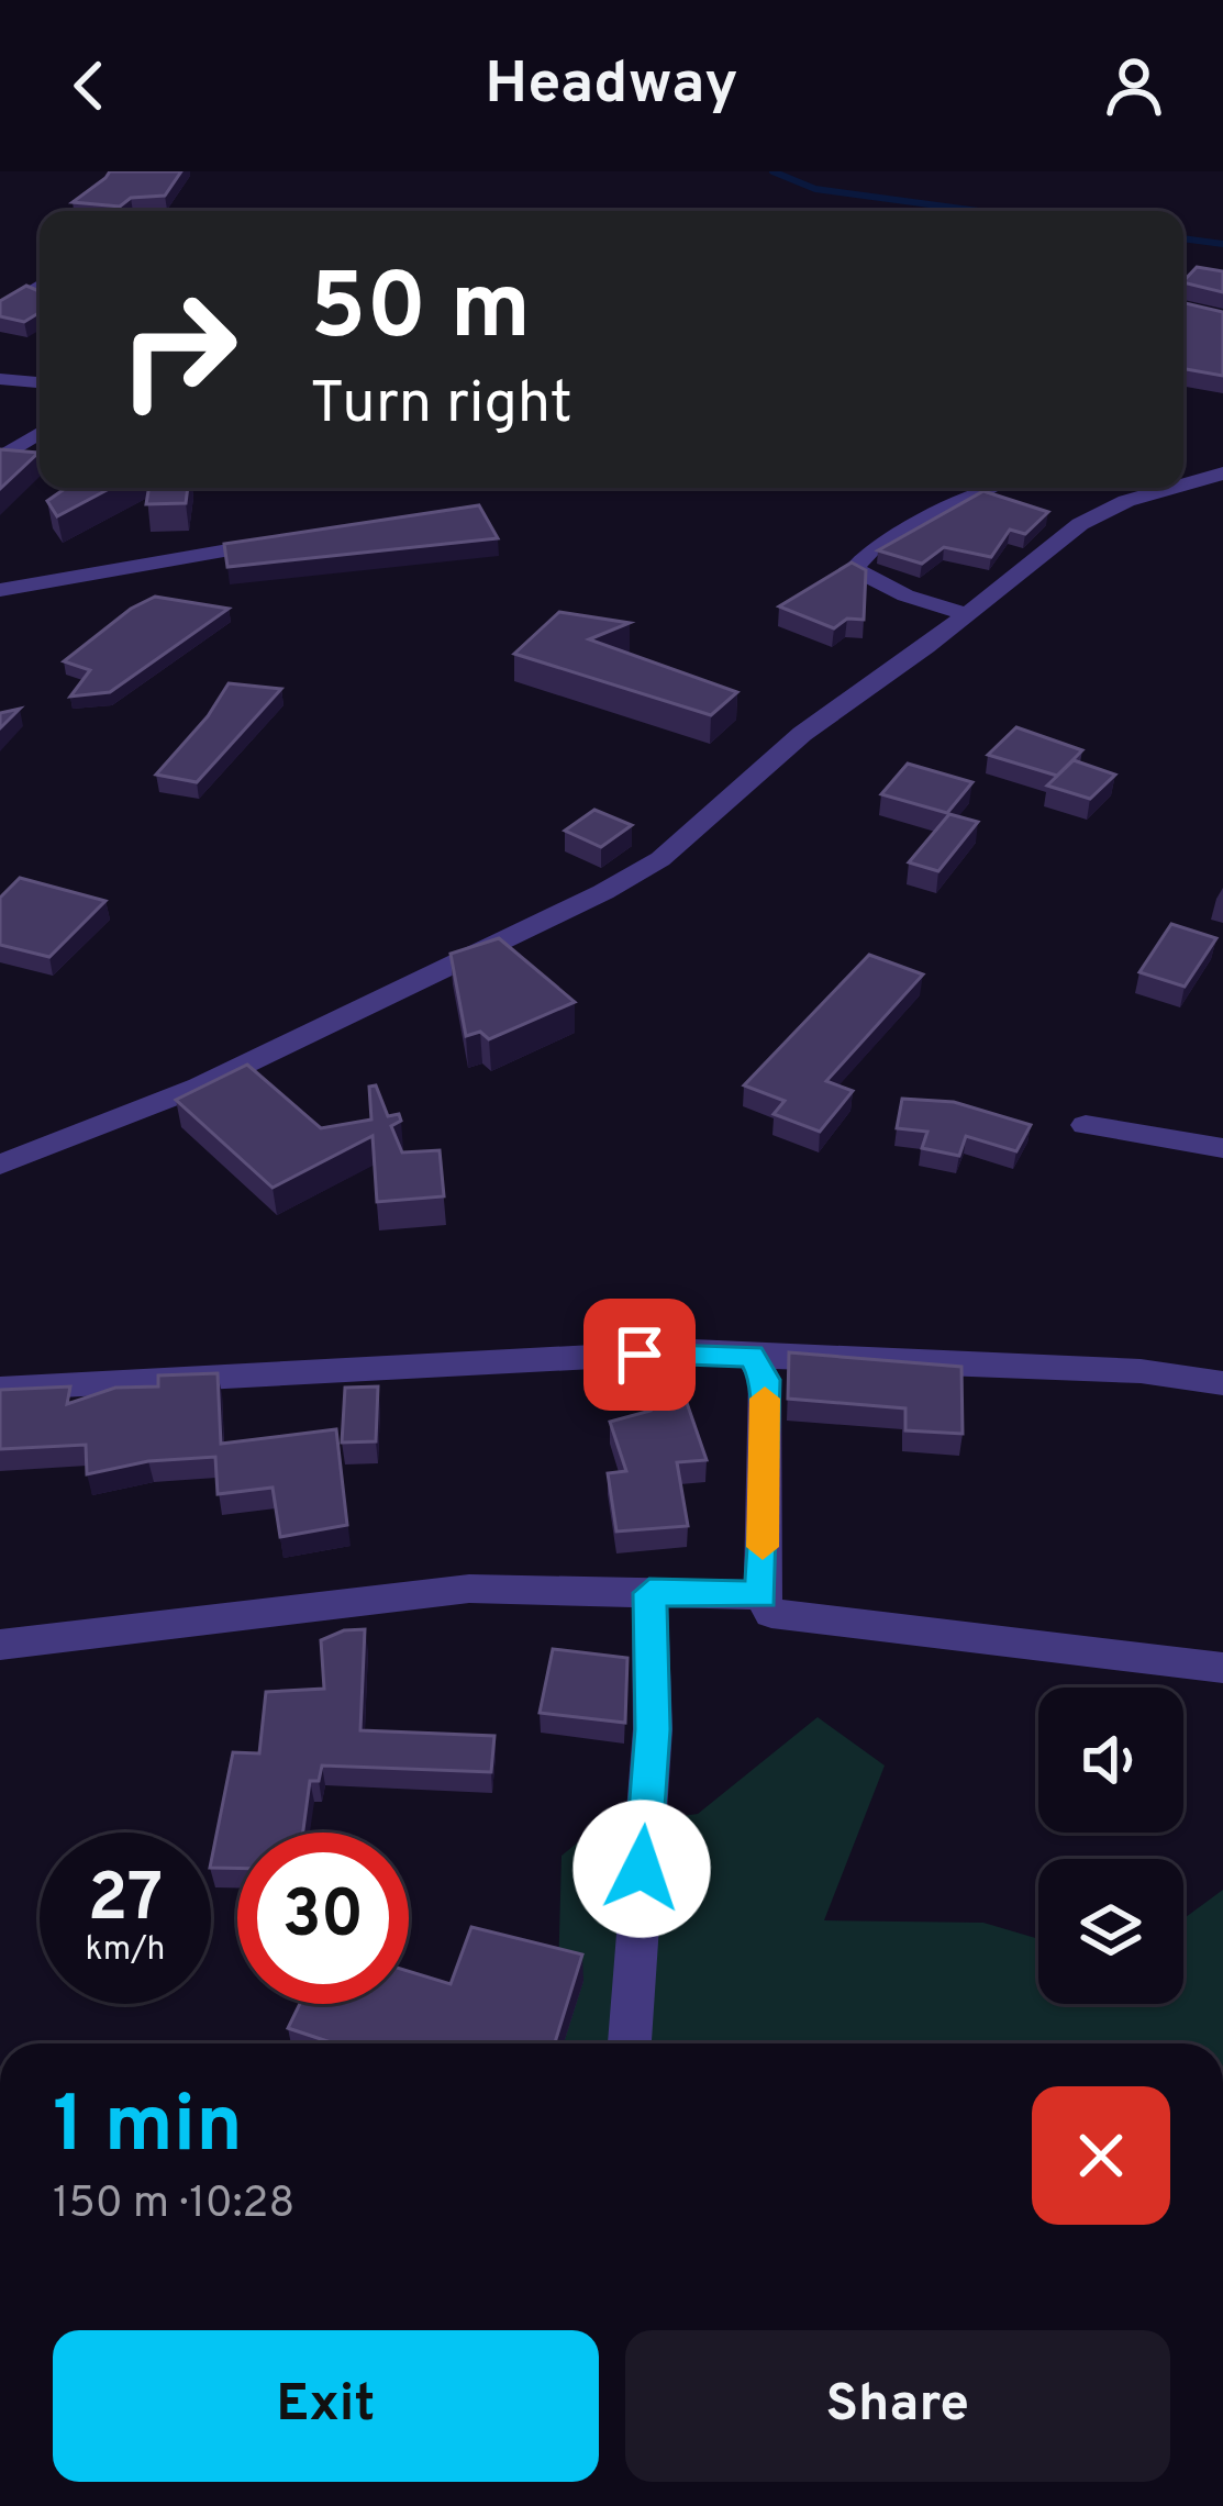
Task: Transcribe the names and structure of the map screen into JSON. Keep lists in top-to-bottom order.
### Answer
{
  "page": {
    "header": "Headway",
    "turn": ["50 m", "Turn right"],
    "speed": "27 km/h",
    "limit": "30",
    "heading": ["1 min", "150 m · 10:28"],
    "buttons": ["Exit", "Share"]
  }
}
